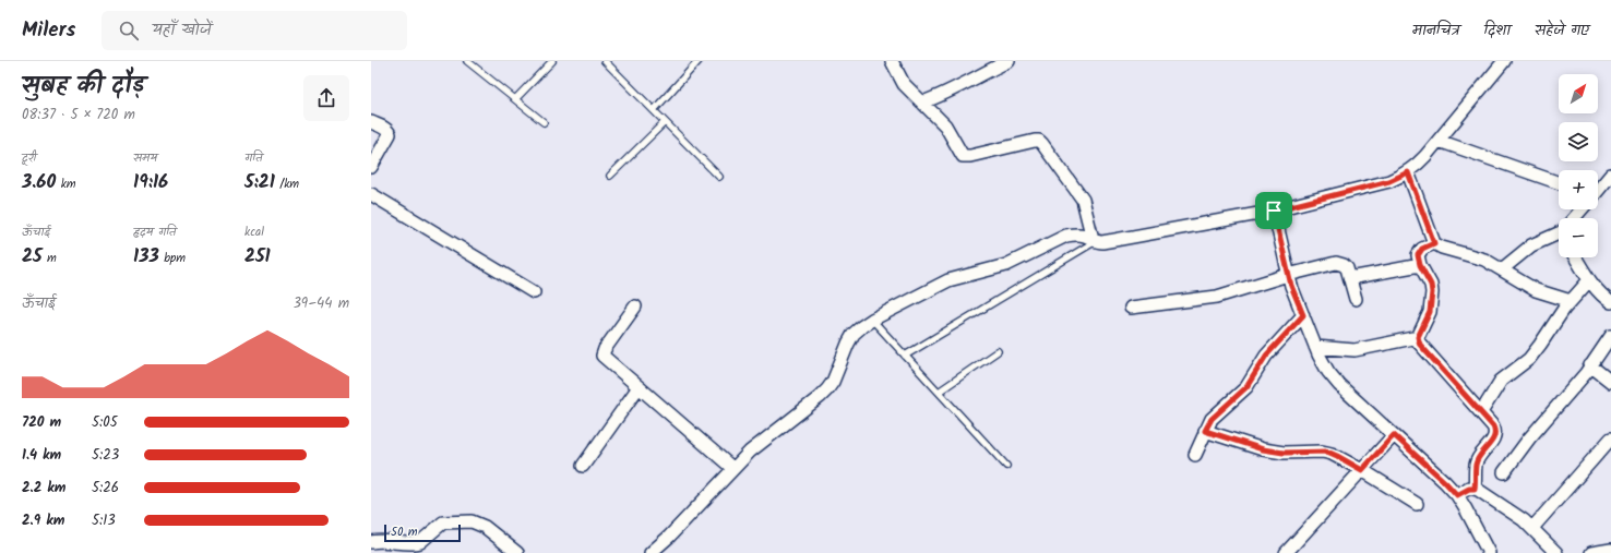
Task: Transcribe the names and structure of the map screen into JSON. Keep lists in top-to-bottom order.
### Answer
{
  "scale_bar": "50 m",
  "north": "top right",
  "page": {
    "header": "Milers",
    "search": "यहाँ खोजें",
    "nav": ["मानचित्र", "दिशा", "सहेजे गए"],
    "heading": ["सुबह की दौड़", "08:37 · 5 × 720 m"],
    "map_buttons": ["+", "−"],
    "stats": [
      ["दूरी", "3.60 km"],
      ["समय", "19:16"],
      ["गति", "5:21 /km"],
      ["ऊँचाई", "25 m"],
      ["हृदय गति", "133 bpm"],
      ["kcal", "251"]
    ],
    "chart": ["ऊँचाई", "39–44 m"],
    "list": [
      {
        "name": "720 m",
        "note": "5:05"
      },
      {
        "name": "1.4 km",
        "note": "5:23"
      },
      {
        "name": "2.2 km",
        "note": "5:26"
      },
      {
        "name": "2.9 km",
        "note": "5:13"
      }
    ],
    "scale": "50 m"
  }
}
